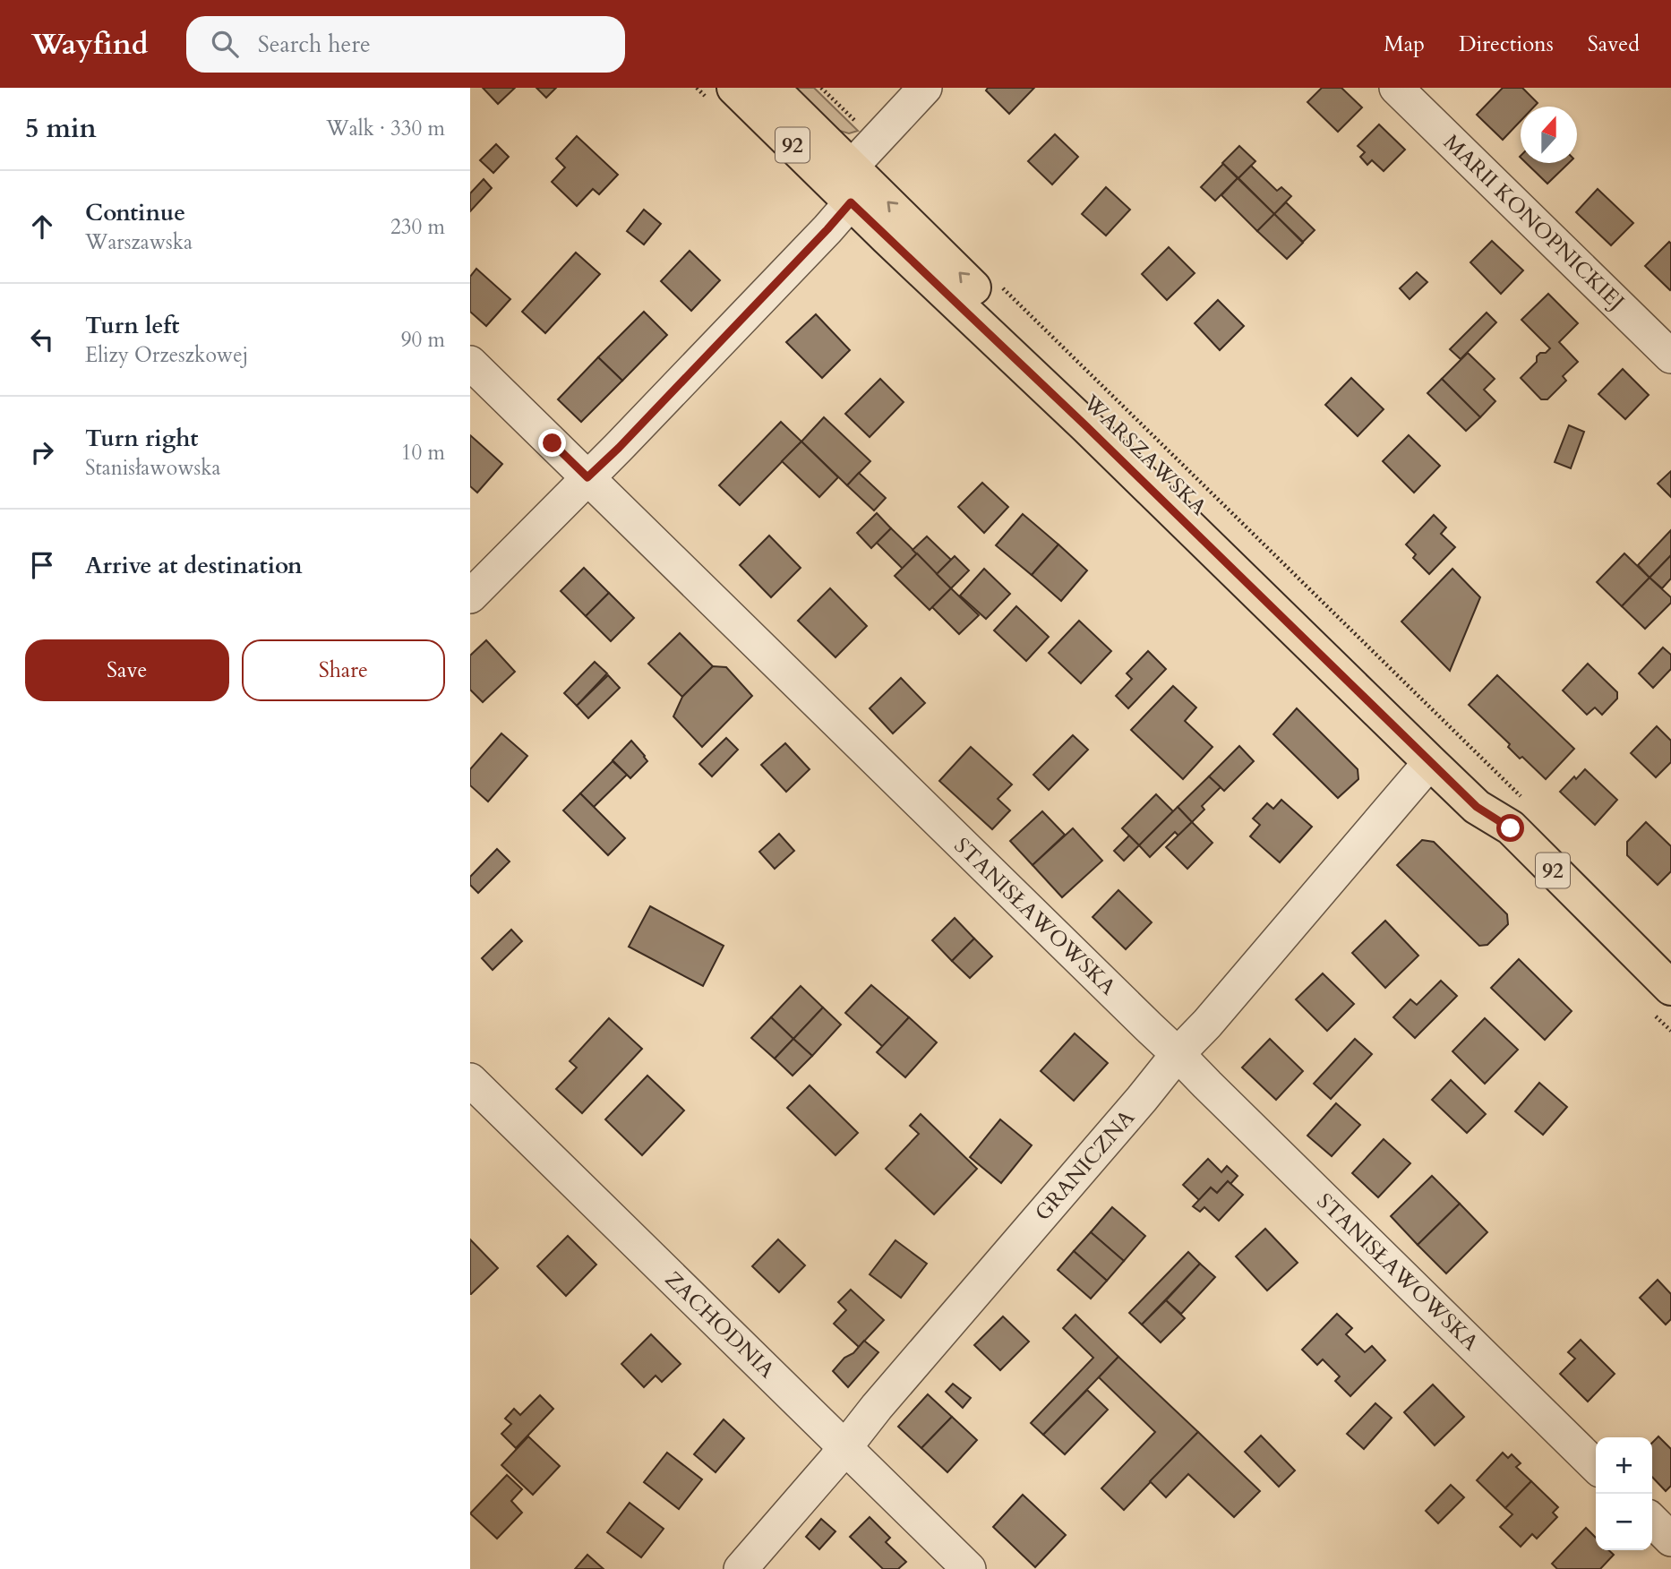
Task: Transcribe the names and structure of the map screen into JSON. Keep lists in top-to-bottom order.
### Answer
{
  "streets": {
    "main road": ["92", "WARSZAWSKA"],
    "street": [
      "MARII KONOPNICKIEJ",
      "STANISŁAWOWSKA",
      "GRANICZNA",
      "ZACHODNIA"
    ]
  },
  "crossings": [
    ["WARSZAWSKA", "GRANICZNA"],
    ["STANISŁAWOWSKA", "GRANICZNA"],
    ["GRANICZNA", "ZACHODNIA"]
  ],
  "north": "top",
  "page": {
    "header": "Wayfind",
    "search": "Search here",
    "nav": ["Map", "Directions", "Saved"],
    "heading": ["5 min", "Walk · 330 m"],
    "list": [
      ["Continue", "Warszawska", "230 m"],
      ["Turn left", "Elizy Orzeszkowej", "90 m"],
      ["Turn right", "Stanisławowska", "10 m"],
      "Arrive at destination"
    ],
    "buttons": ["Save", "Share"],
    "map_buttons": ["+", "−"]
  }
}
